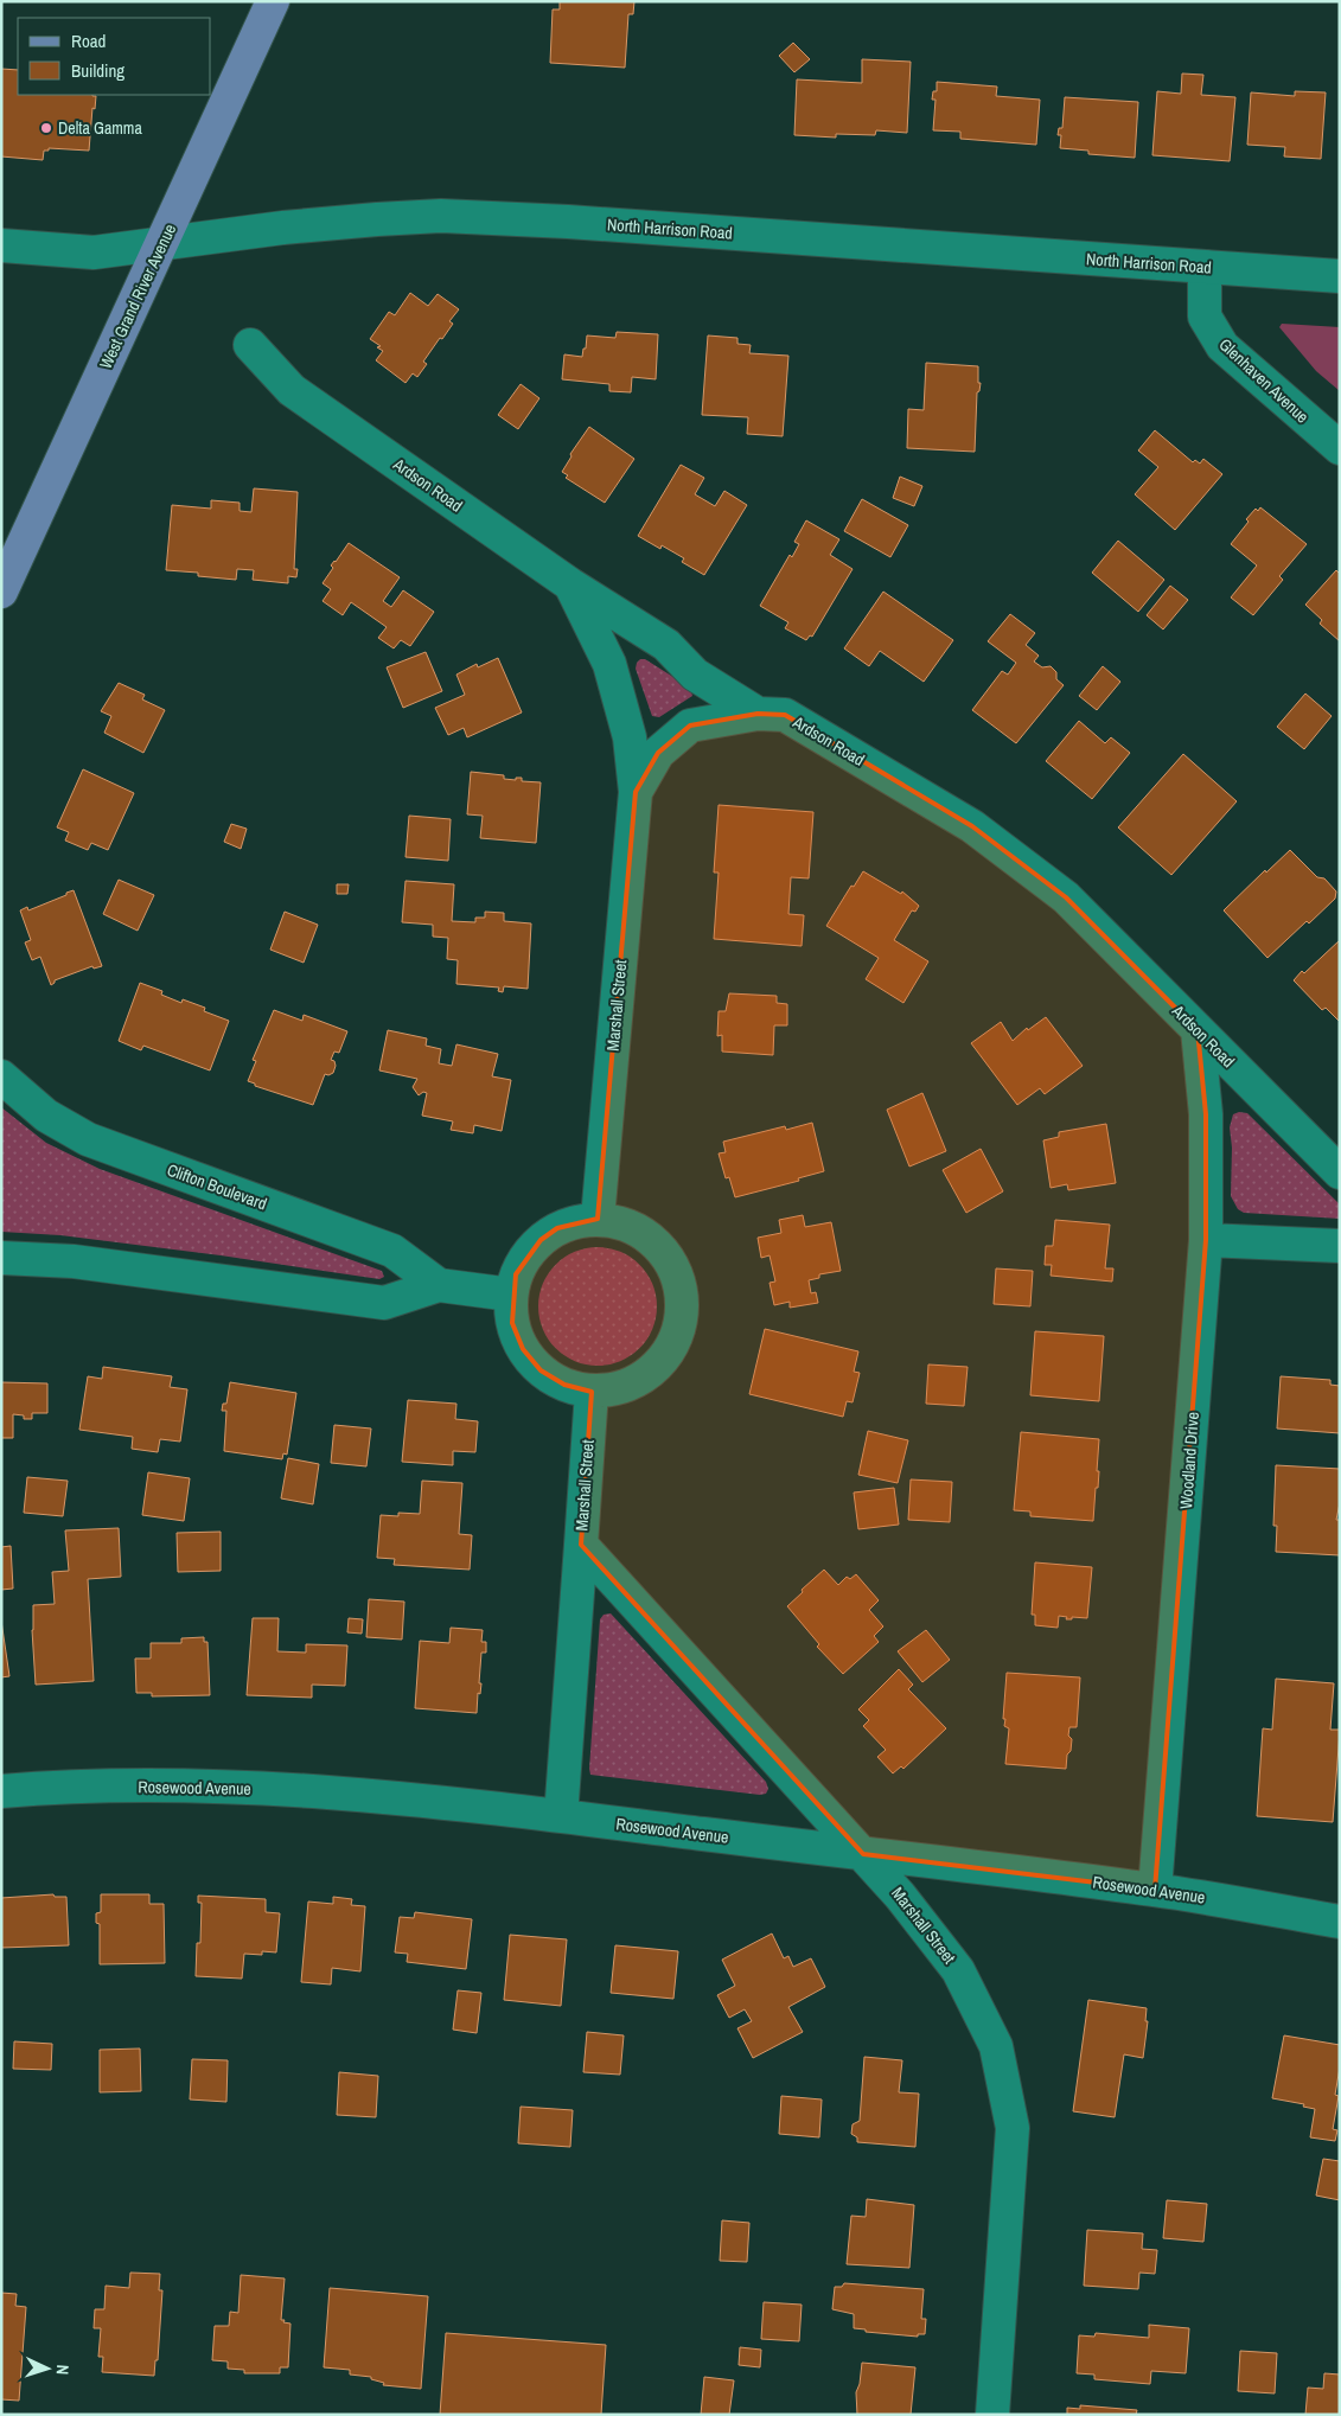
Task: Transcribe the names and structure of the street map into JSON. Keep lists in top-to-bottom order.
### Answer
{
  "streets": {
    "main road": ["West Grand River Avenue"],
    "street": [
      "North Harrison Road",
      "Glenhaven Avenue",
      "Ardson Road",
      "Marshall Street",
      "Clifton Boulevard",
      "Woodland Drive",
      "Rosewood Avenue"
    ]
  },
  "crossings": [
    ["North Harrison Road", "West Grand River Avenue"],
    ["North Harrison Road", "Glenhaven Avenue"],
    ["Ardson Road", "Marshall Street"],
    ["Ardson Road", "Woodland Drive"],
    ["Marshall Street", "Clifton Boulevard"],
    ["Marshall Street", "Rosewood Avenue"],
    ["Woodland Drive", "Rosewood Avenue"]
  ],
  "places": ["Delta Gamma"],
  "legend": ["Road", "Building"],
  "north": "right"
}
